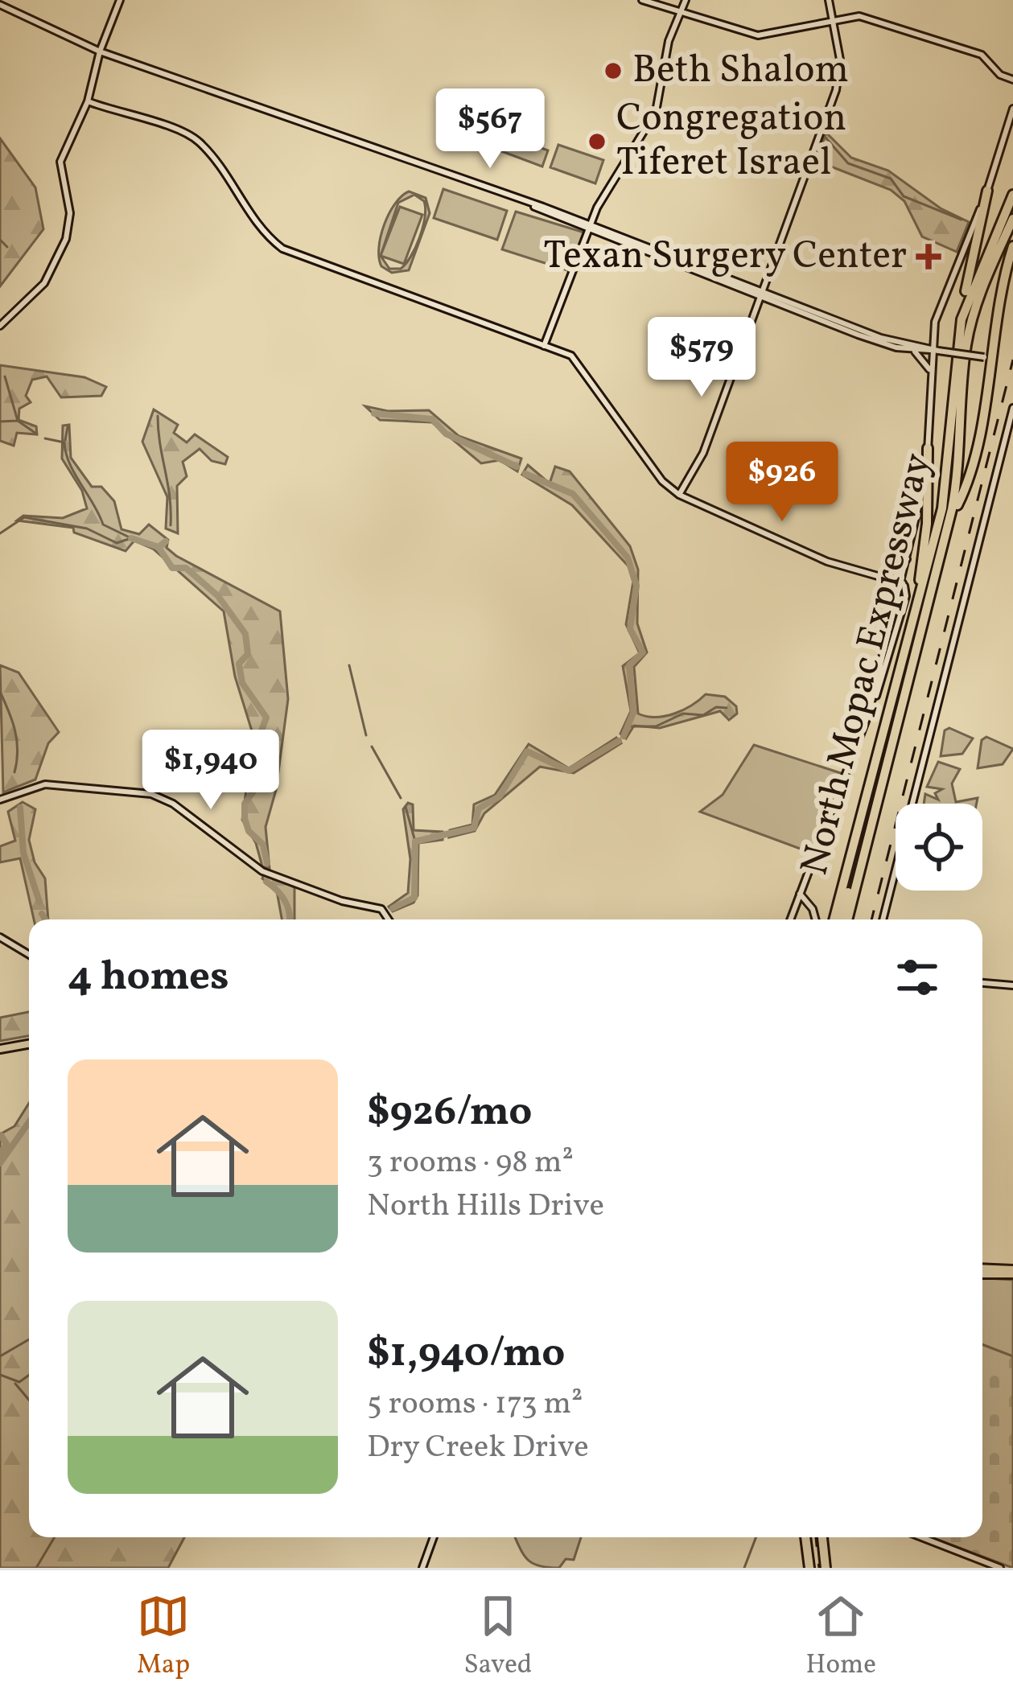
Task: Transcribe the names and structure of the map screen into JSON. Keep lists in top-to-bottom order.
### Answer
{
  "streets": {
    "highway": ["North Mopac Expressway"]
  },
  "places": {
    "other": ["Beth Shalom", "Congregation Tiferet Israel"],
    "health": ["Texan Surgery Center"]
  },
  "page": {
    "price": [
      "$567",
      "$579",
      "$926",
      "$1,940"
    ],
    "heading": "4 homes",
    "list": [
      {
        "name": "$926/mo",
        "note": "3 rooms · 98 m² · North Hills Drive"
      },
      {
        "name": "$1,940/mo",
        "note": "5 rooms · 173 m² · Dry Creek Drive"
      }
    ],
    "tabs": ["Map", "Saved", "Home"]
  }
}
